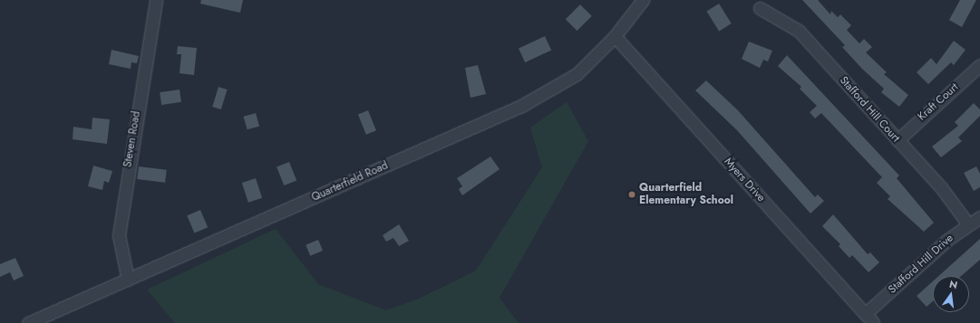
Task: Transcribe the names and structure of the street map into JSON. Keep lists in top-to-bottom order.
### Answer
{
  "streets": {
    "street": [
      "Kraft Court",
      "Stafford Hill Court",
      "Steven Road",
      "Myers Drive",
      "Quarterfield Road",
      "Stafford Hill Drive"
    ]
  },
  "crossings": [
    ["Kraft Court", "Stafford Hill Court"],
    ["Stafford Hill Court", "Stafford Hill Drive"],
    ["Steven Road", "Quarterfield Road"],
    ["Myers Drive", "Quarterfield Road"],
    ["Myers Drive", "Stafford Hill Drive"]
  ],
  "places": ["Quarterfield Elementary School"],
  "north": "top"
}
